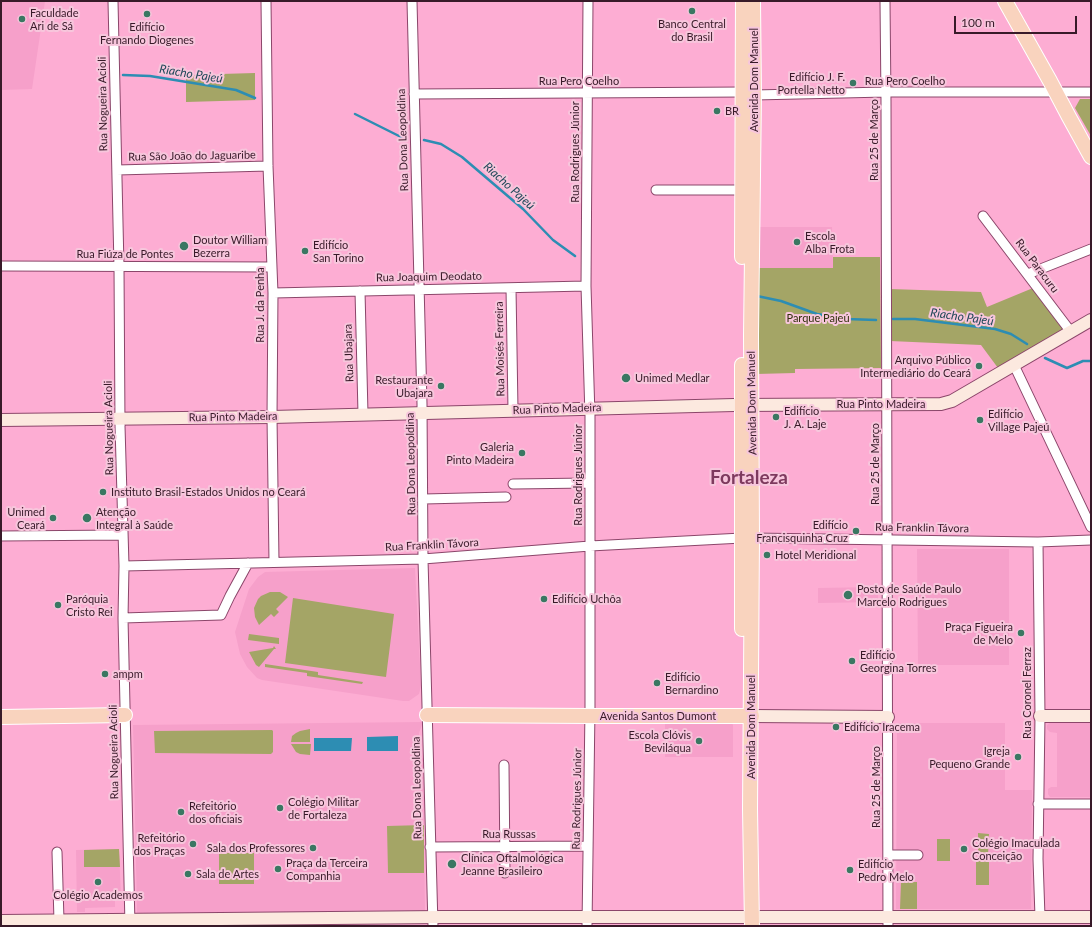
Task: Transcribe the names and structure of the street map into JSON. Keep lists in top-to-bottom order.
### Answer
{
  "streets": {
    "main road": ["Avenida Dom Manuel", "Rua Pinto Madeira", "Avenida Santos Dumont"],
    "street": [
      "Rua Pero Coelho",
      "Rua Nogueira Acioli",
      "Rua Dona Leopoldina",
      "Rua 25 de Março",
      "Rua Rodrigues Júnior",
      "Rua São João do Jaguaribe",
      "Rua Fiúza de Pontes",
      "Rua Paracuru",
      "Rua Joaquim Deodato",
      "Rua J. da Penha",
      "Rua Moisés Ferreira",
      "Rua Ubajara",
      "Rua Franklin Távora",
      "Rua Coronel Ferraz",
      "Rua Russas"
    ]
  },
  "crossings": [
    ["Avenida Dom Manuel", "Rua Pero Coelho"],
    ["Avenida Dom Manuel", "Rua Pinto Madeira"],
    ["Avenida Dom Manuel", "Rua Franklin Távora"],
    ["Avenida Dom Manuel", "Avenida Santos Dumont"],
    ["Rua Pero Coelho", "Rua Dona Leopoldina"],
    ["Rua Pero Coelho", "Rua 25 de Março"],
    ["Rua Pero Coelho", "Rua Rodrigues Júnior"],
    ["Rua Nogueira Acioli", "Rua São João do Jaguaribe"],
    ["Rua Nogueira Acioli", "Rua Fiúza de Pontes"],
    ["Rua Nogueira Acioli", "Rua Pinto Madeira"],
    ["Rua Nogueira Acioli", "Rua Franklin Távora"],
    ["Rua Dona Leopoldina", "Rua Joaquim Deodato"],
    ["Rua Dona Leopoldina", "Rua Pinto Madeira"],
    ["Rua Dona Leopoldina", "Rua Franklin Távora"],
    ["Rua Dona Leopoldina", "Avenida Santos Dumont"],
    ["Rua Dona Leopoldina", "Rua Russas"],
    ["Rua 25 de Março", "Rua Pinto Madeira"],
    ["Rua 25 de Março", "Rua Franklin Távora"],
    ["Rua 25 de Março", "Avenida Santos Dumont"],
    ["Rua Rodrigues Júnior", "Rua Joaquim Deodato"],
    ["Rua Rodrigues Júnior", "Rua Pinto Madeira"],
    ["Rua Rodrigues Júnior", "Rua Franklin Távora"],
    ["Rua Rodrigues Júnior", "Avenida Santos Dumont"],
    ["Rua Rodrigues Júnior", "Rua Russas"],
    ["Rua São João do Jaguaribe", "Rua J. da Penha"],
    ["Rua Fiúza de Pontes", "Rua J. da Penha"],
    ["Rua Paracuru", "Rua Pinto Madeira"],
    ["Rua Joaquim Deodato", "Rua J. da Penha"],
    ["Rua Joaquim Deodato", "Rua Moisés Ferreira"],
    ["Rua Joaquim Deodato", "Rua Ubajara"],
    ["Rua J. da Penha", "Rua Pinto Madeira"],
    ["Rua J. da Penha", "Rua Franklin Távora"],
    ["Rua Moisés Ferreira", "Rua Pinto Madeira"],
    ["Rua Ubajara", "Rua Pinto Madeira"],
    ["Rua Franklin Távora", "Rua Coronel Ferraz"]
  ],
  "districts": ["Fortaleza"],
  "water": ["Riacho Pajeú"],
  "parks": ["Parque Pajeú"],
  "places": [
    "Banco Central do Brasil",
    "Edifício Fernando Diogenes",
    "Faculdade Ari de Sá",
    "Edifício J. F. Portella Netto",
    "BR",
    "Escola Alba Frota",
    "Doutor William Bezerra",
    "Edifício San Torino",
    "Arquivo Público Intermediário do Ceará",
    "Unimed Medlar",
    "Restaurante Ubajara",
    "Edifício J. A. Laje",
    "Edifício Village Pajeú",
    "Galeria Pinto Madeira",
    "Instituto Brasil-Estados Unidos no Ceará",
    "Unimed Ceará",
    "Atenção Integral à Saúde",
    "Edifício Francisquinha Cruz",
    "Hotel Meridional",
    "Posto de Saúde Paulo Marcelo Rodrigues",
    "Edifício Uchôa",
    "Paróquia Cristo Rei",
    "Praça Figueira de Melo",
    "Edifício Georgina Torres",
    "ampm",
    "Edifício Bernardino",
    "Edifício Iracema",
    "Escola Clóvis Beviláqua",
    "Igreja Pequeno Grande",
    "Colégio Militar de Fortaleza",
    "Refeitório dos oficiais",
    "Refeitório dos Praças",
    "Sala dos Professores",
    "Colégio Imaculada Conceição",
    "Clínica Oftalmológica Jeanne Brasileiro",
    "Praça da Terceira Companhia",
    "Edifício Pedro Melo",
    "Sala de Artes",
    "Colégio Academos"
  ],
  "scale_bar": "100 m"
}
